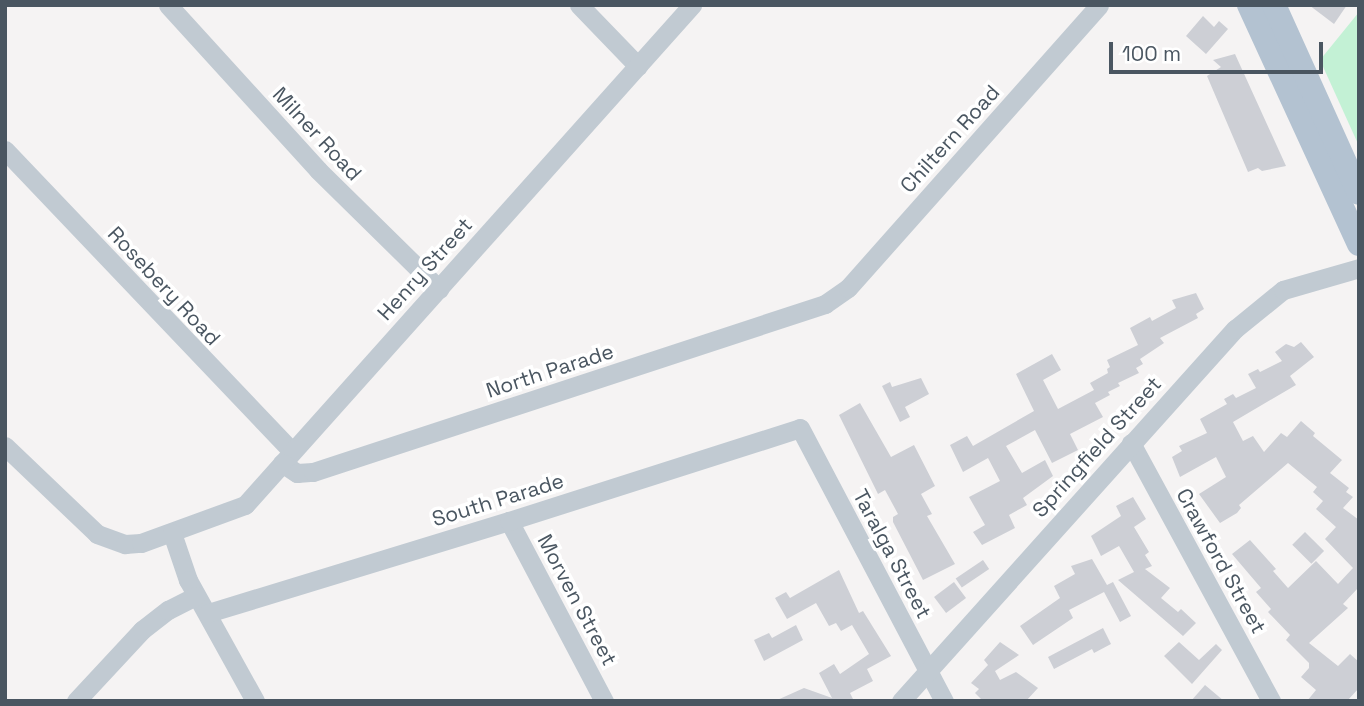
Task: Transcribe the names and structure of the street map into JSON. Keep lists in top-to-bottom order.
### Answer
{
  "streets": {
    "street": [
      "Milner Road",
      "Chiltern Road",
      "Henry Street",
      "Rosebery Road",
      "North Parade",
      "Springfield Street",
      "South Parade",
      "Taralga Street",
      "Crawford Street",
      "Morven Street"
    ]
  },
  "crossings": [
    ["Milner Road", "Henry Street"],
    ["Chiltern Road", "North Parade"],
    ["Henry Street", "Rosebery Road"],
    ["Henry Street", "North Parade"],
    ["Rosebery Road", "North Parade"],
    ["Springfield Street", "Taralga Street"],
    ["Springfield Street", "Crawford Street"],
    ["South Parade", "Taralga Street"],
    ["South Parade", "Morven Street"]
  ],
  "scale_bar": "100 m"
}
